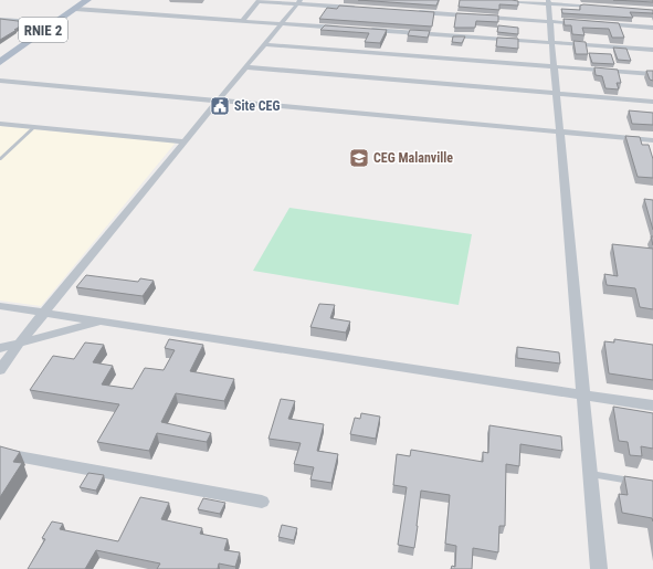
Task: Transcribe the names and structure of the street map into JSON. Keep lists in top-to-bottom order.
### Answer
{
  "streets": {
    "main road": ["RNIE 2"]
  },
  "places": {
    "public building": ["Site CEG"],
    "school or university": ["CEG Malanville"]
  }
}
